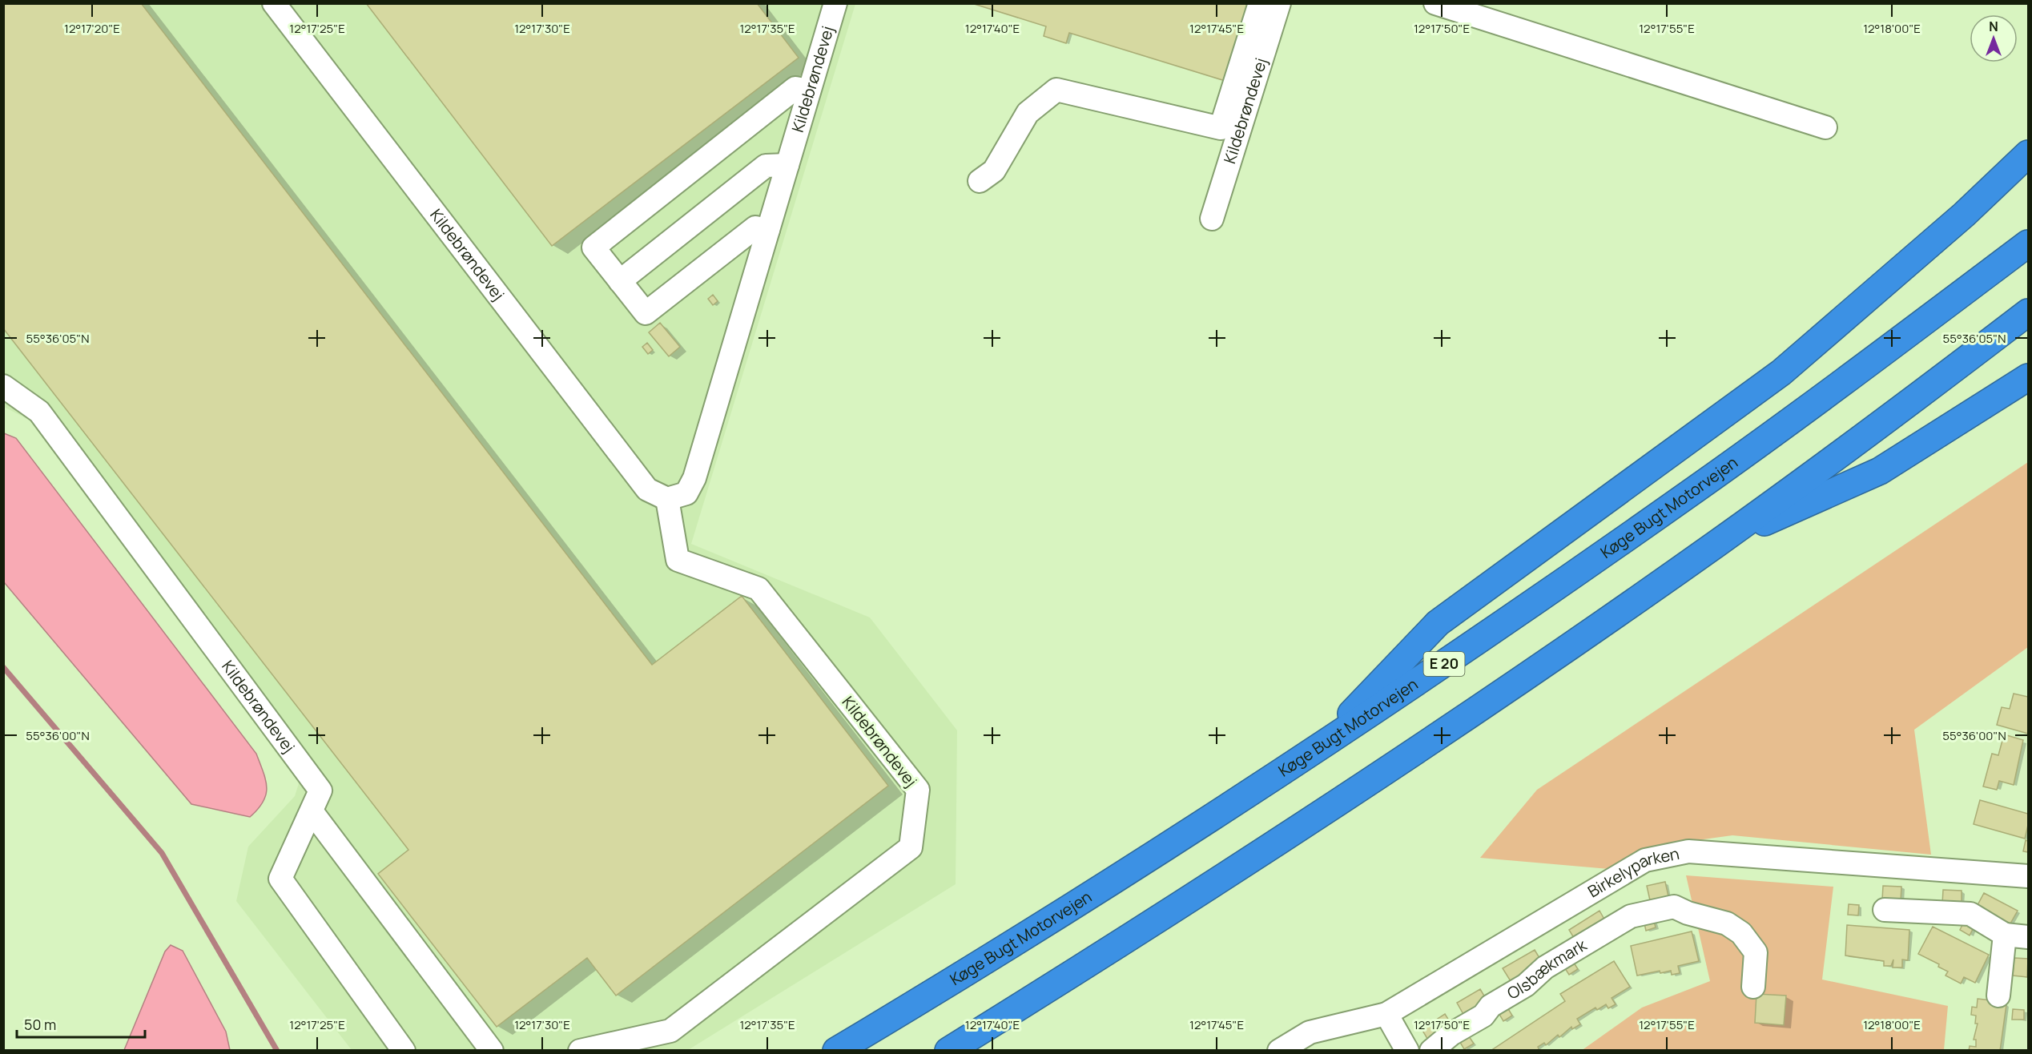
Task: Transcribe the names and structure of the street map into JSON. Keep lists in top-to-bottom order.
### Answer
{
  "streets": {
    "highway": ["Køge Bugt Motorvejen", "E 20"],
    "street": ["Kildebrøndevej", "Birkelyparken", "Olsbækmark"]
  },
  "scale_bar": "50 m",
  "north": "top",
  "coordinates": [
    "12°17'20\"E",
    "12°17'25\"E",
    "12°17'30\"E",
    "12°17'35\"E",
    "12°17'40\"E",
    "12°17'45\"E",
    "12°17'50\"E",
    "12°17'55\"E",
    "12°18'00\"E",
    "55°36'05\"N",
    "55°36'00\"N"
  ]
}
